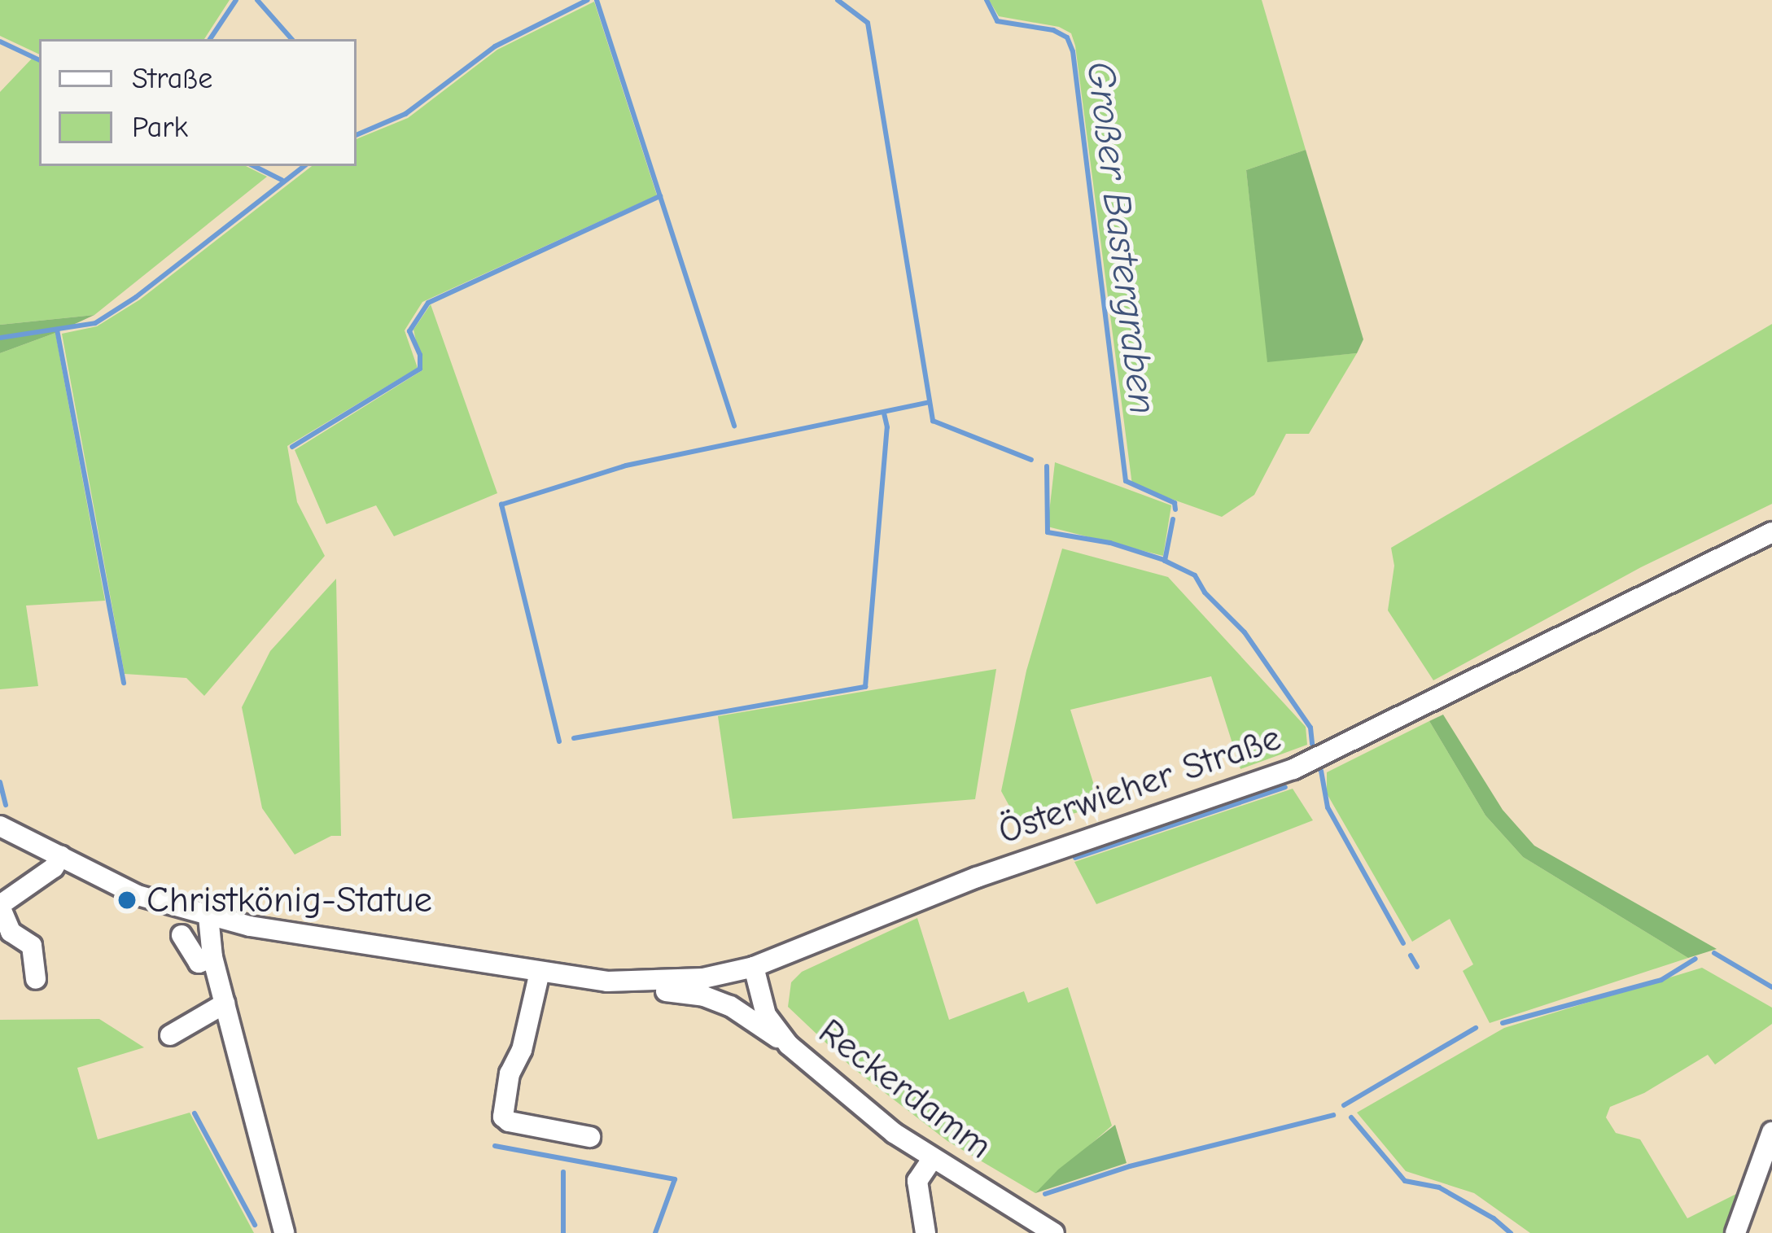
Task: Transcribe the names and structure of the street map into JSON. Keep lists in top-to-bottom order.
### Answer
{
  "streets": {
    "street": ["Österwieher Straße", "Reckerdamm"]
  },
  "crossings": [
    ["Österwieher Straße", "Reckerdamm"]
  ],
  "water": ["Großer Bastergraben"],
  "places": ["Christkönig-Statue"],
  "legend": ["Straße", "Park"]
}
